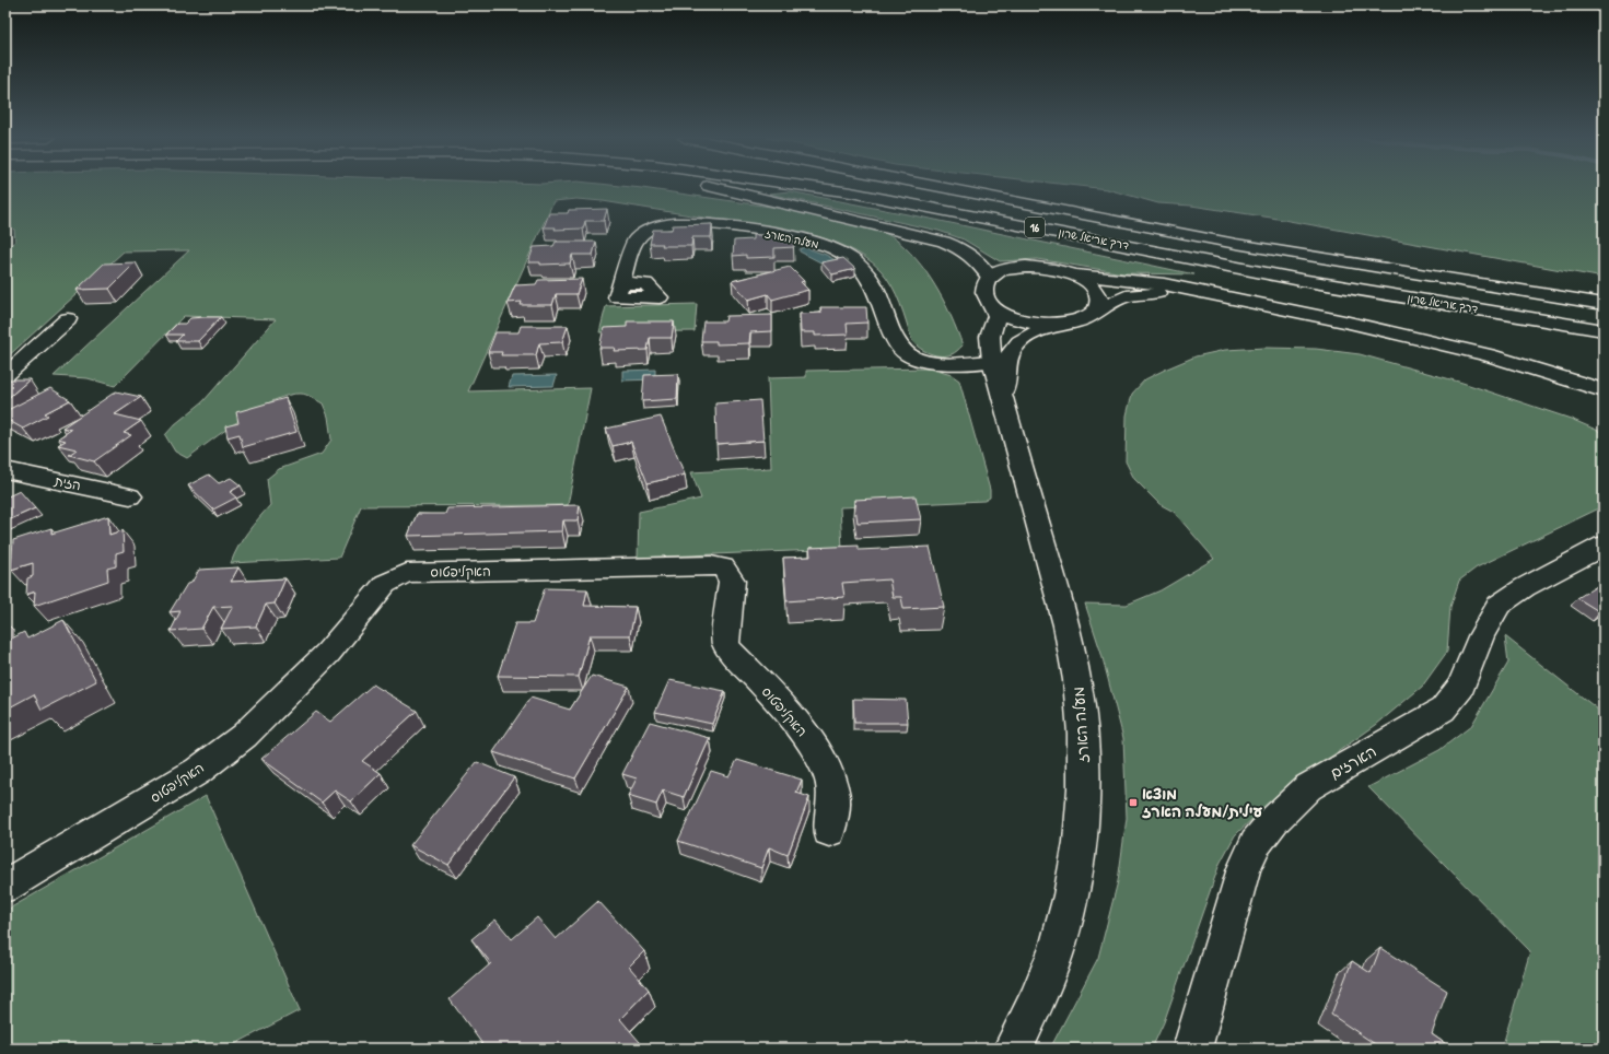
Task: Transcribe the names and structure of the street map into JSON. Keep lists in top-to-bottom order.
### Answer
{
  "streets": {
    "main road": [
      "16",
      "מעלה הארז",
      "דרך אריאל שרון",
      "הזית",
      "האקליפטוס",
      "הארזים"
    ]
  },
  "places": {
    "transit": ["מוצא עילית/מעלה הארז"]
  }
}
